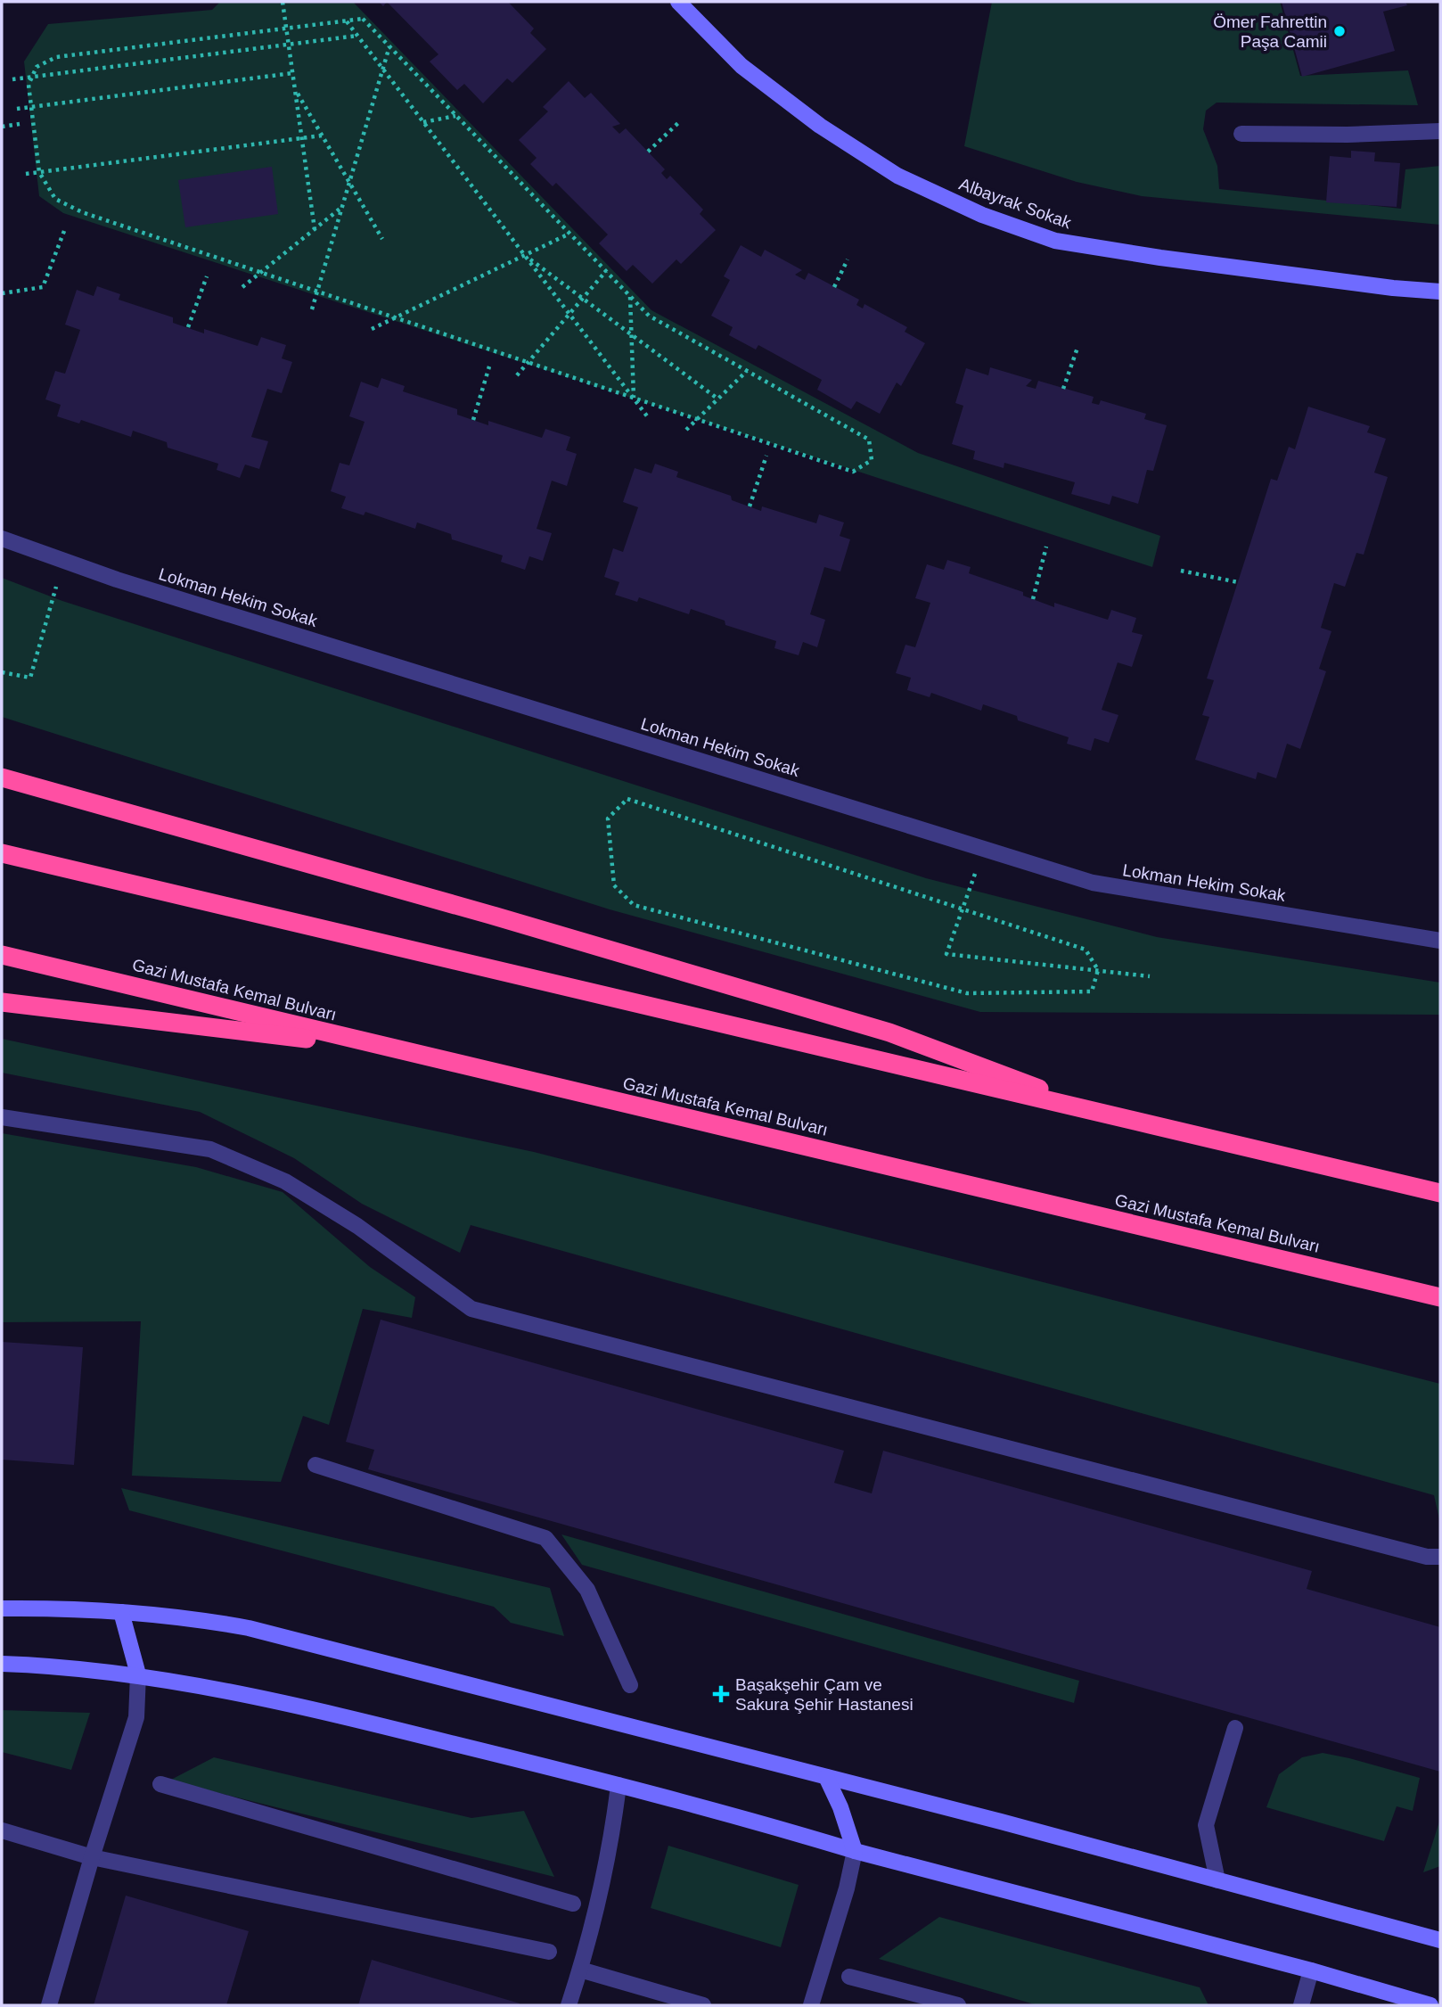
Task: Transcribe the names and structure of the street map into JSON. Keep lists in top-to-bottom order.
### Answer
{
  "streets": {
    "highway": ["Gazi Mustafa Kemal Bulvarı"],
    "street": ["Albayrak Sokak", "Lokman Hekim Sokak"]
  },
  "places": {
    "other": ["Ömer Fahrettin Paşa Camii"],
    "health": ["Başakşehir Çam ve Sakura Şehir Hastanesi"]
  }
}
